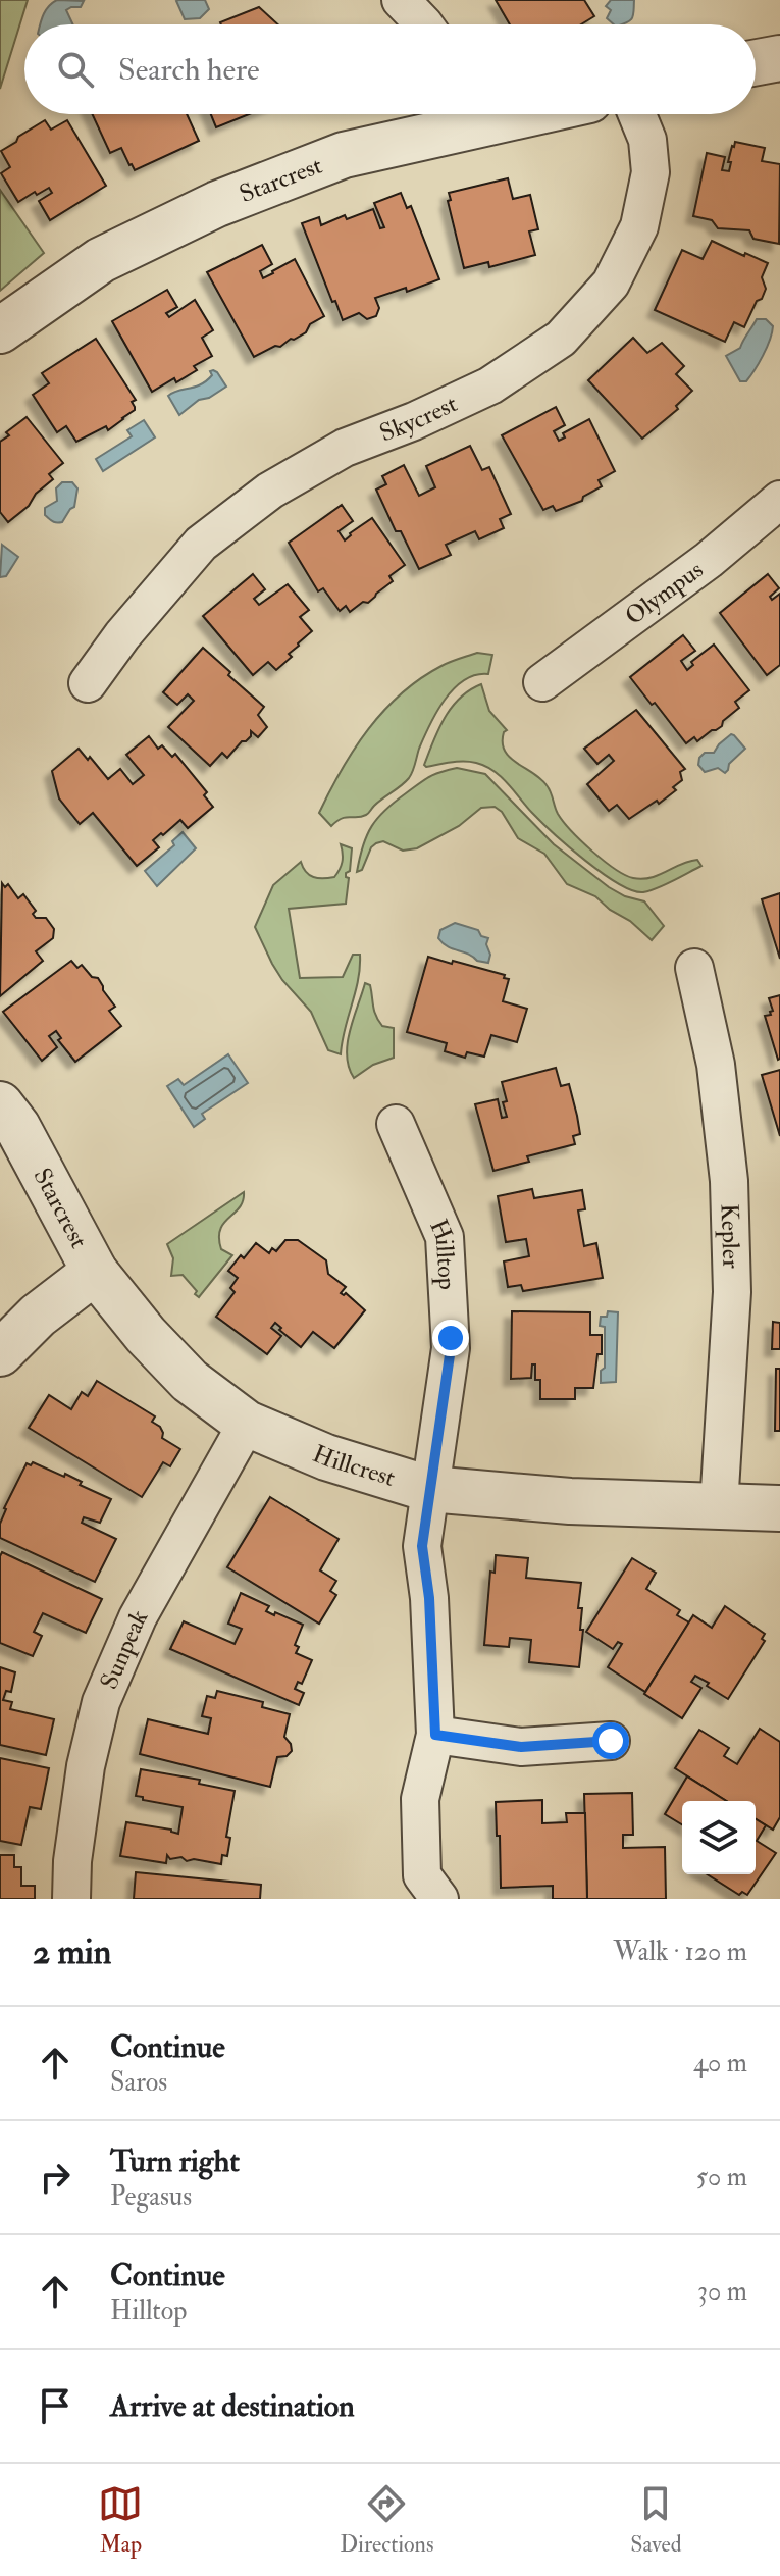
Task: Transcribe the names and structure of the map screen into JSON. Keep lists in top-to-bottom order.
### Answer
{
  "streets": {
    "street": [
      "Starcrest",
      "Skycrest",
      "Olympus",
      "Kepler",
      "Hilltop",
      "Hillcrest",
      "Sunpeak"
    ]
  },
  "crossings": [
    ["Starcrest", "Hillcrest"],
    ["Kepler", "Hillcrest"],
    ["Hilltop", "Hillcrest"],
    ["Hillcrest", "Sunpeak"]
  ],
  "page": {
    "search": "Search here",
    "heading": ["2 min", "Walk · 120 m"],
    "list": [
      ["Continue", "Saros", "40 m"],
      ["Turn right", "Pegasus", "50 m"],
      ["Continue", "Hilltop", "30 m"],
      "Arrive at destination"
    ],
    "nav": ["Map", "Directions", "Saved"]
  }
}
